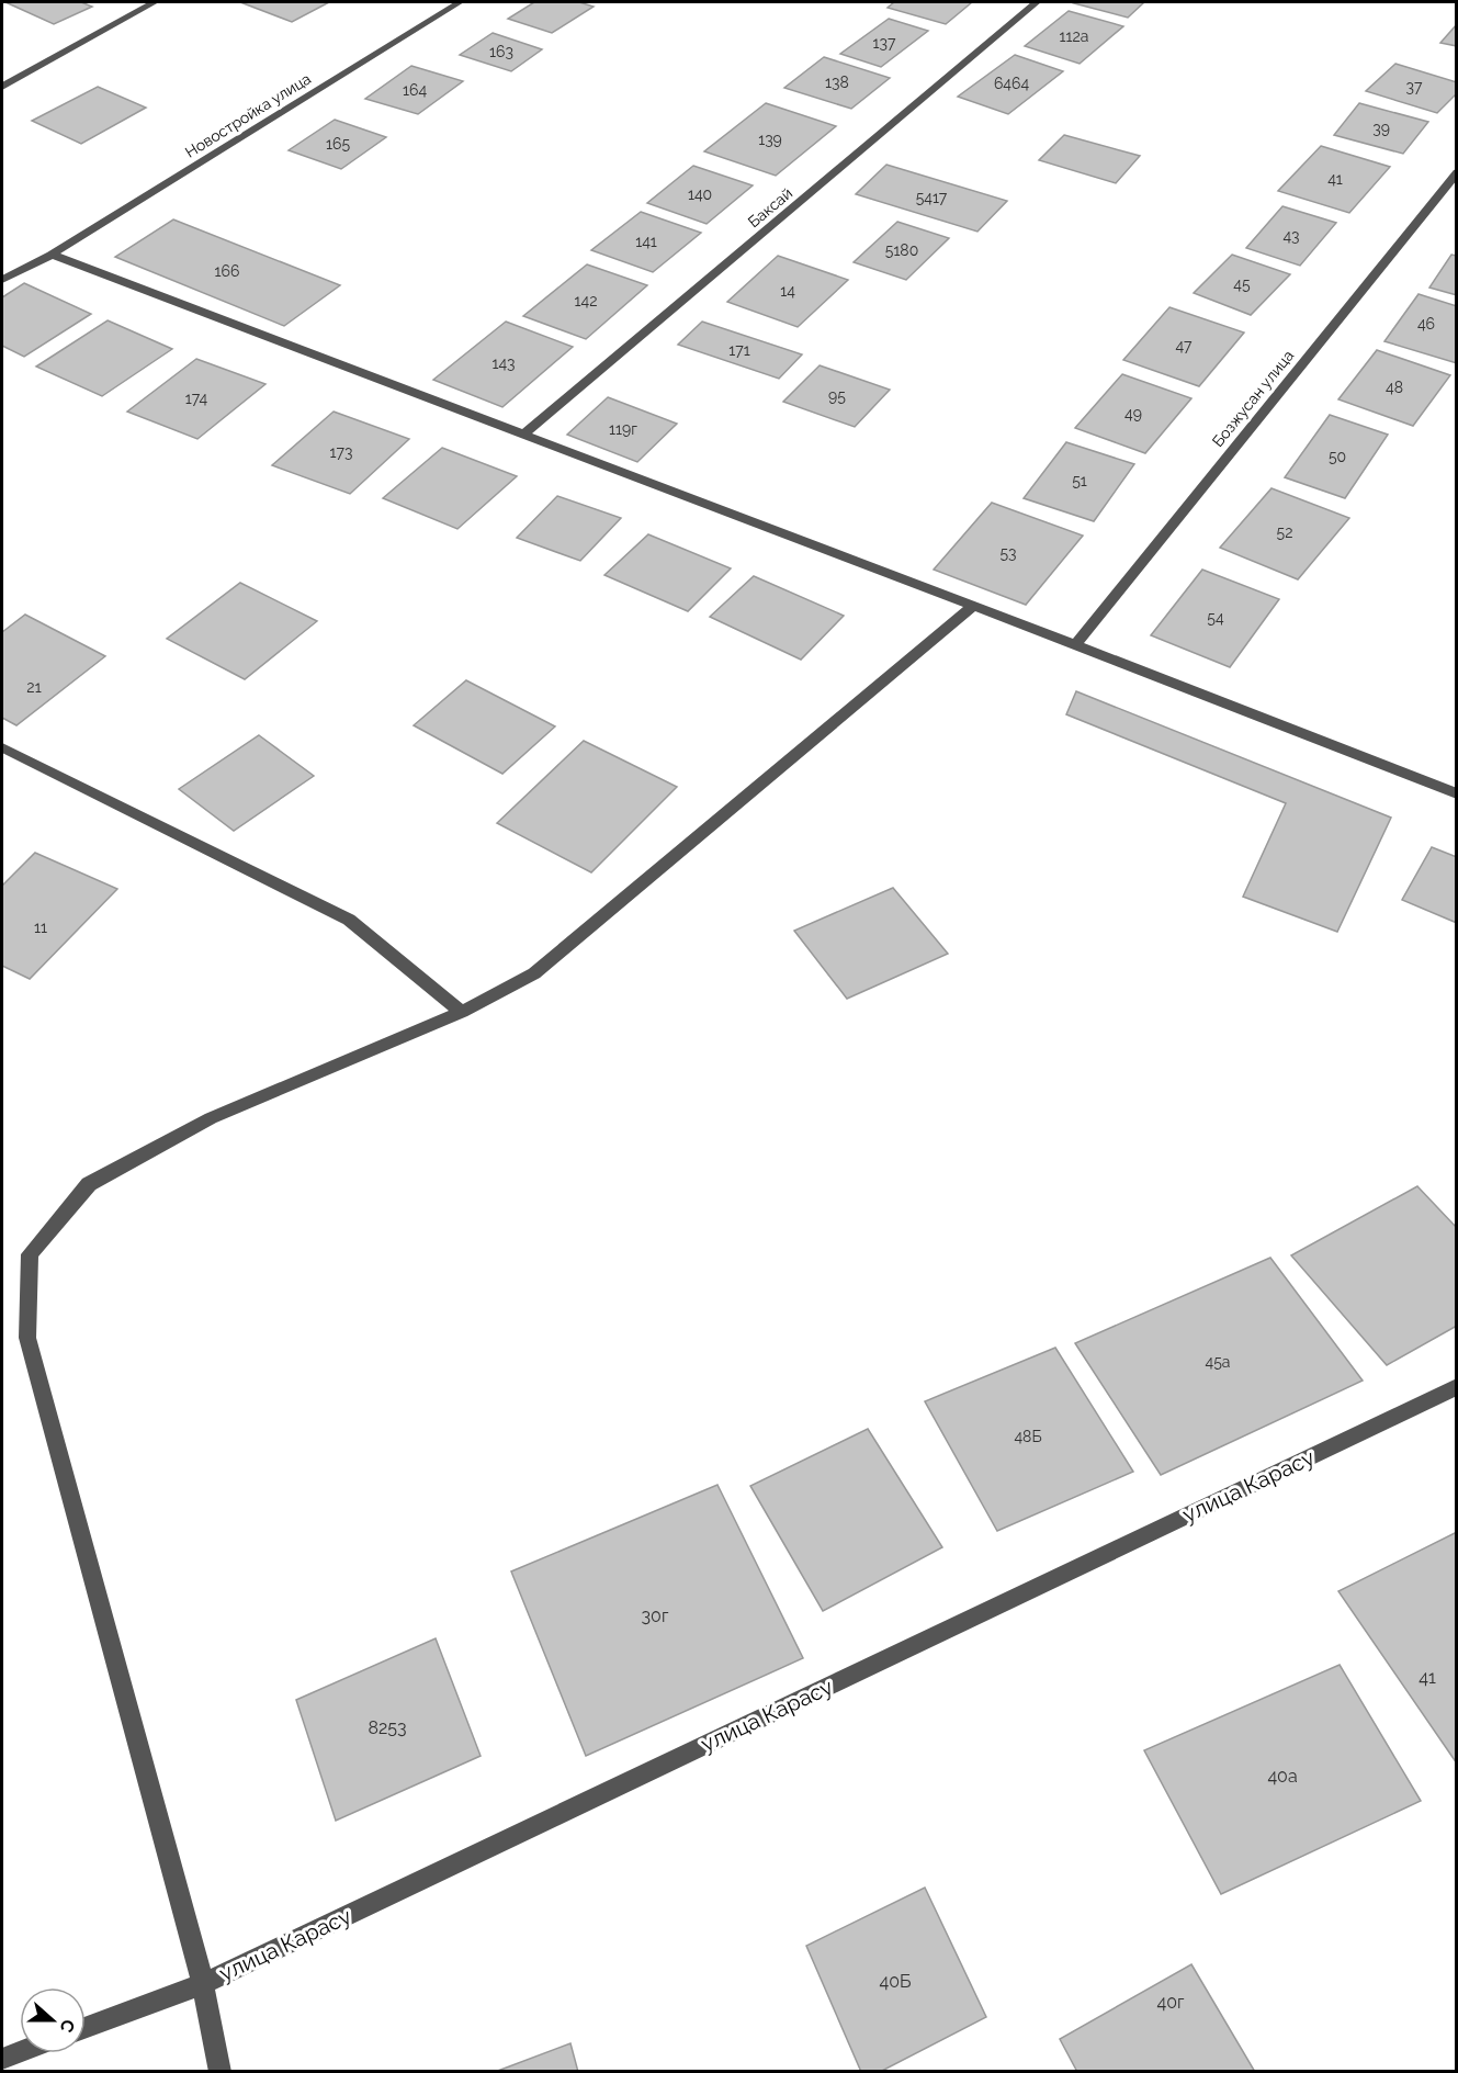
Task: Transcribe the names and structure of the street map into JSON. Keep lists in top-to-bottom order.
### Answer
{
  "streets": {
    "street": [
      "Новостройка улица",
      "Баксай",
      "Бозжусан улица",
      "улица Карасу"
    ]
  },
  "house_numbers": [
    "112а",
    "137",
    "163",
    "138",
    "6464",
    "37",
    "164",
    "39",
    "139",
    "165",
    "41",
    "140",
    "5417",
    "43",
    "141",
    "5180",
    "166",
    "45",
    "14",
    "142",
    "46",
    "47",
    "171",
    "143",
    "48",
    "95",
    "174",
    "49",
    "119г",
    "173",
    "50",
    "51",
    "52",
    "53",
    "54",
    "21",
    "11",
    "45а",
    "48Б",
    "30г",
    "41",
    "8253",
    "40а",
    "40Б",
    "40г"
  ],
  "north": "right"
}
